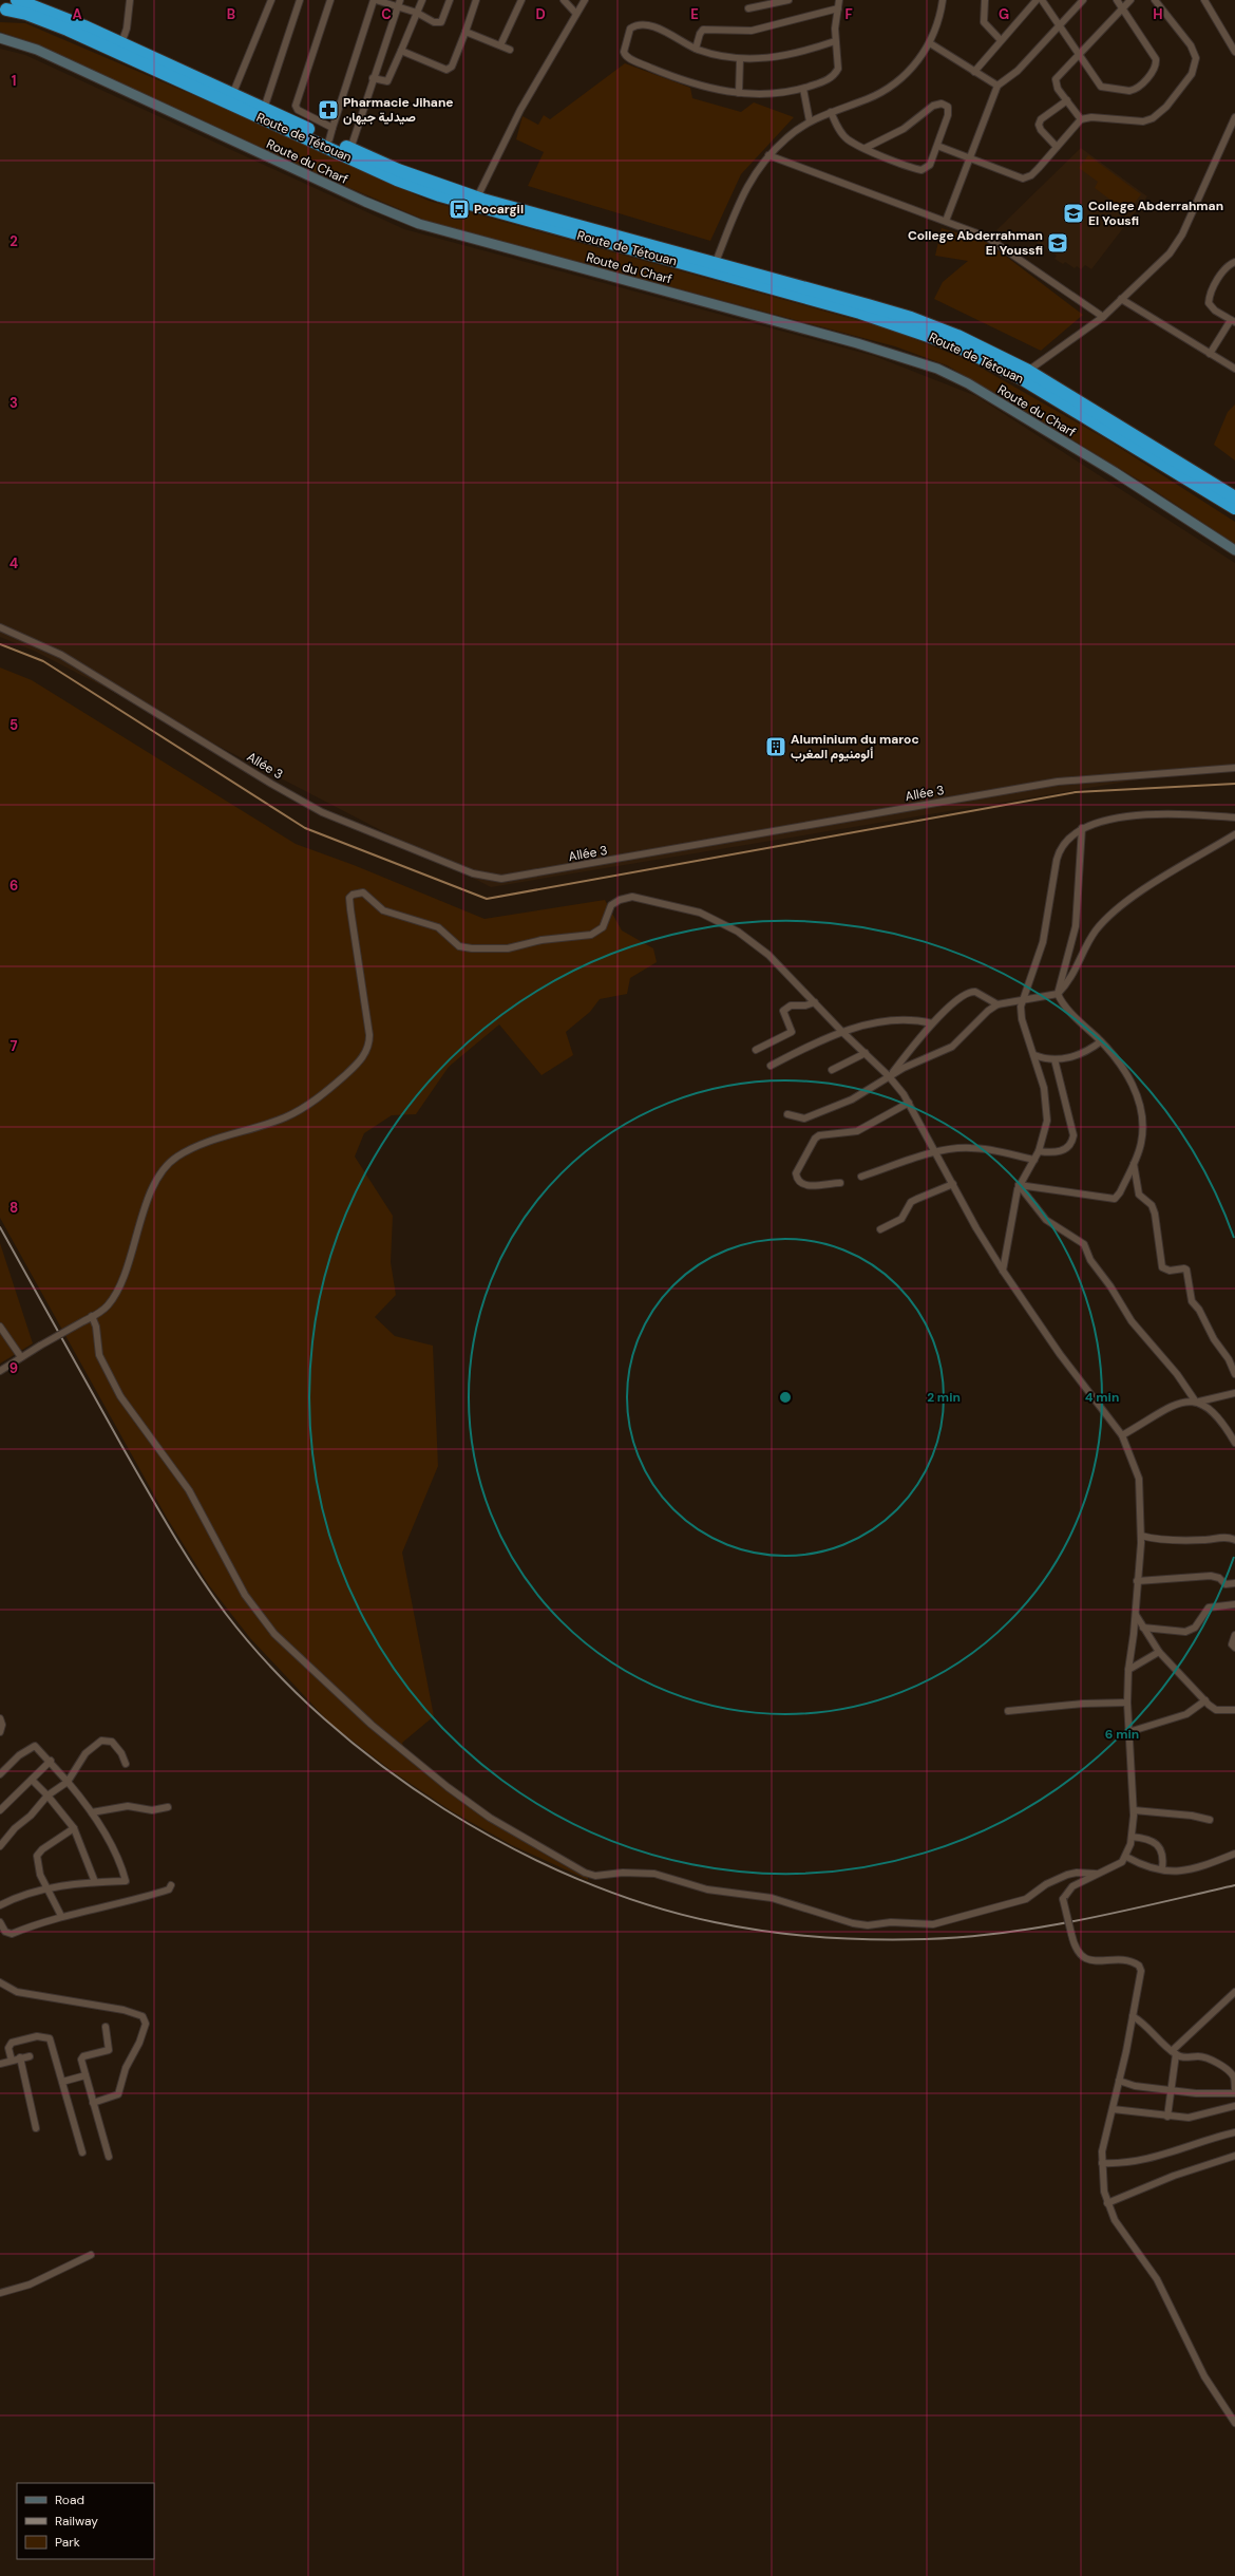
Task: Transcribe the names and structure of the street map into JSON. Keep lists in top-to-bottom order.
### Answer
{
  "streets": {
    "highway": ["Route de Tétouan"],
    "street": ["Route du Charf", "Allée 3"]
  },
  "places": {
    "pharmacy": ["Pharmacie Jihane صيدلية جيهان"],
    "bus stop": ["Pocargil"],
    "school or university": ["College Abderrahman El Yousfi", "College Abderrahman El Youssfi"],
    "building": ["Aluminium du maroc ألومنيوم المغرب"]
  },
  "legend": ["Road", "Railway", "Park"],
  "grid": {
    "columns": [
      "A",
      "B",
      "C",
      "D",
      "E",
      "F",
      "G",
      "H"
    ],
    "rows": [
      "1",
      "2",
      "3",
      "4",
      "5",
      "6",
      "7",
      "8",
      "9"
    ]
  },
  "rings": ["2 min", "4 min", "6 min"]
}
